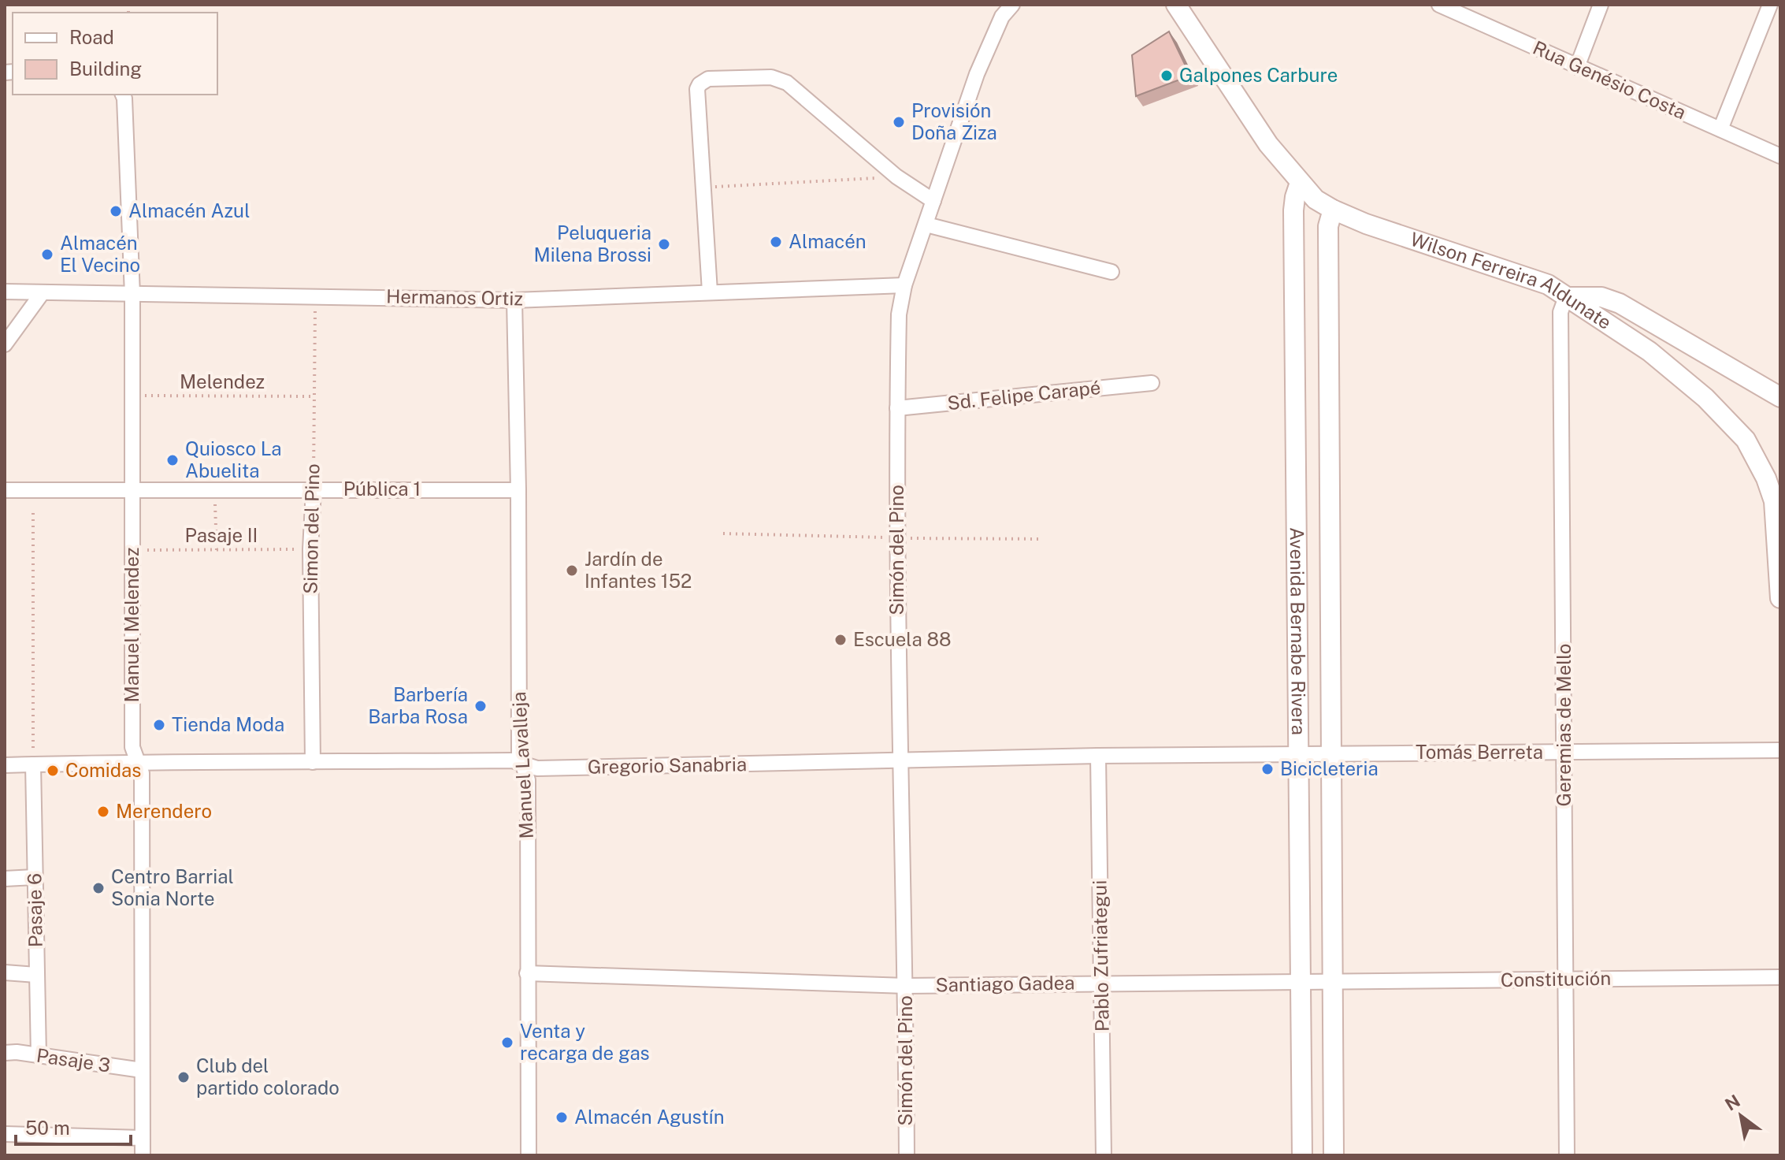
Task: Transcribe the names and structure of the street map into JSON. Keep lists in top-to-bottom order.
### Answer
{
  "streets": {
    "street": [
      "Rua Genésio Costa",
      "Wilson Ferreira Aldunate",
      "Hermanos Ortiz",
      "Sd. Felipe Carapé",
      "Pública 1",
      "Simon del Pino",
      "Simón del Pino",
      "Manuel Melendez",
      "Avenida Bernabe Rivera",
      "Geremias de Mello",
      "Tomás Berreta",
      "Manuel Lavalleja",
      "Gregorio Sanabria",
      "Pasaje 6",
      "Pablo Zufriategui",
      "Constitución",
      "Santiago Gadea",
      "Pasaje 3"
    ],
    "path": ["Melendez", "Pasaje II"]
  },
  "crossings": [
    ["Wilson Ferreira Aldunate", "Avenida Bernabe Rivera"],
    ["Wilson Ferreira Aldunate", "Geremias de Mello"],
    ["Hermanos Ortiz", "Simon del Pino"],
    ["Hermanos Ortiz", "Simón del Pino"],
    ["Hermanos Ortiz", "Manuel Melendez"],
    ["Hermanos Ortiz", "Manuel Lavalleja"],
    ["Melendez", "Simon del Pino"],
    ["Melendez", "Manuel Melendez"],
    ["Sd. Felipe Carapé", "Simón del Pino"],
    ["Pública 1", "Simon del Pino"],
    ["Pública 1", "Manuel Melendez"],
    ["Pública 1", "Manuel Lavalleja"],
    ["Simon del Pino", "Pasaje II"],
    ["Simon del Pino", "Gregorio Sanabria"],
    ["Pasaje II", "Manuel Melendez"],
    ["Simón del Pino", "Gregorio Sanabria"],
    ["Simón del Pino", "Santiago Gadea"],
    ["Manuel Melendez", "Gregorio Sanabria"],
    ["Manuel Melendez", "Pasaje 3"],
    ["Avenida Bernabe Rivera", "Tomás Berreta"],
    ["Avenida Bernabe Rivera", "Gregorio Sanabria"],
    ["Avenida Bernabe Rivera", "Constitución"],
    ["Avenida Bernabe Rivera", "Santiago Gadea"],
    ["Geremias de Mello", "Tomás Berreta"],
    ["Geremias de Mello", "Constitución"],
    ["Tomás Berreta", "Gregorio Sanabria"],
    ["Manuel Lavalleja", "Gregorio Sanabria"],
    ["Manuel Lavalleja", "Santiago Gadea"],
    ["Gregorio Sanabria", "Pasaje 6"],
    ["Gregorio Sanabria", "Pablo Zufriategui"],
    ["Pasaje 6", "Pasaje 3"],
    ["Pablo Zufriategui", "Santiago Gadea"],
    ["Constitución", "Santiago Gadea"]
  ],
  "places": [
    "Galpones Carbure",
    "Provisión Doña Ziza",
    "Almacén Azul",
    "Almacén",
    "Peluqueria Milena Brossi",
    "Almacén El Vecino",
    "Quiosco La Abuelita",
    "Jardín de Infantes 152",
    "Escuela 88",
    "Barbería Barba Rosa",
    "Tienda Moda",
    "Bicicleteria",
    "Comidas",
    "Merendero",
    "Centro Barrial Sonia Norte",
    "Venta y recarga de gas",
    "Club del partido colorado",
    "Almacén Agustín"
  ],
  "legend": ["Road", "Building"],
  "scale_bar": "50 m",
  "north": "top left"
}
